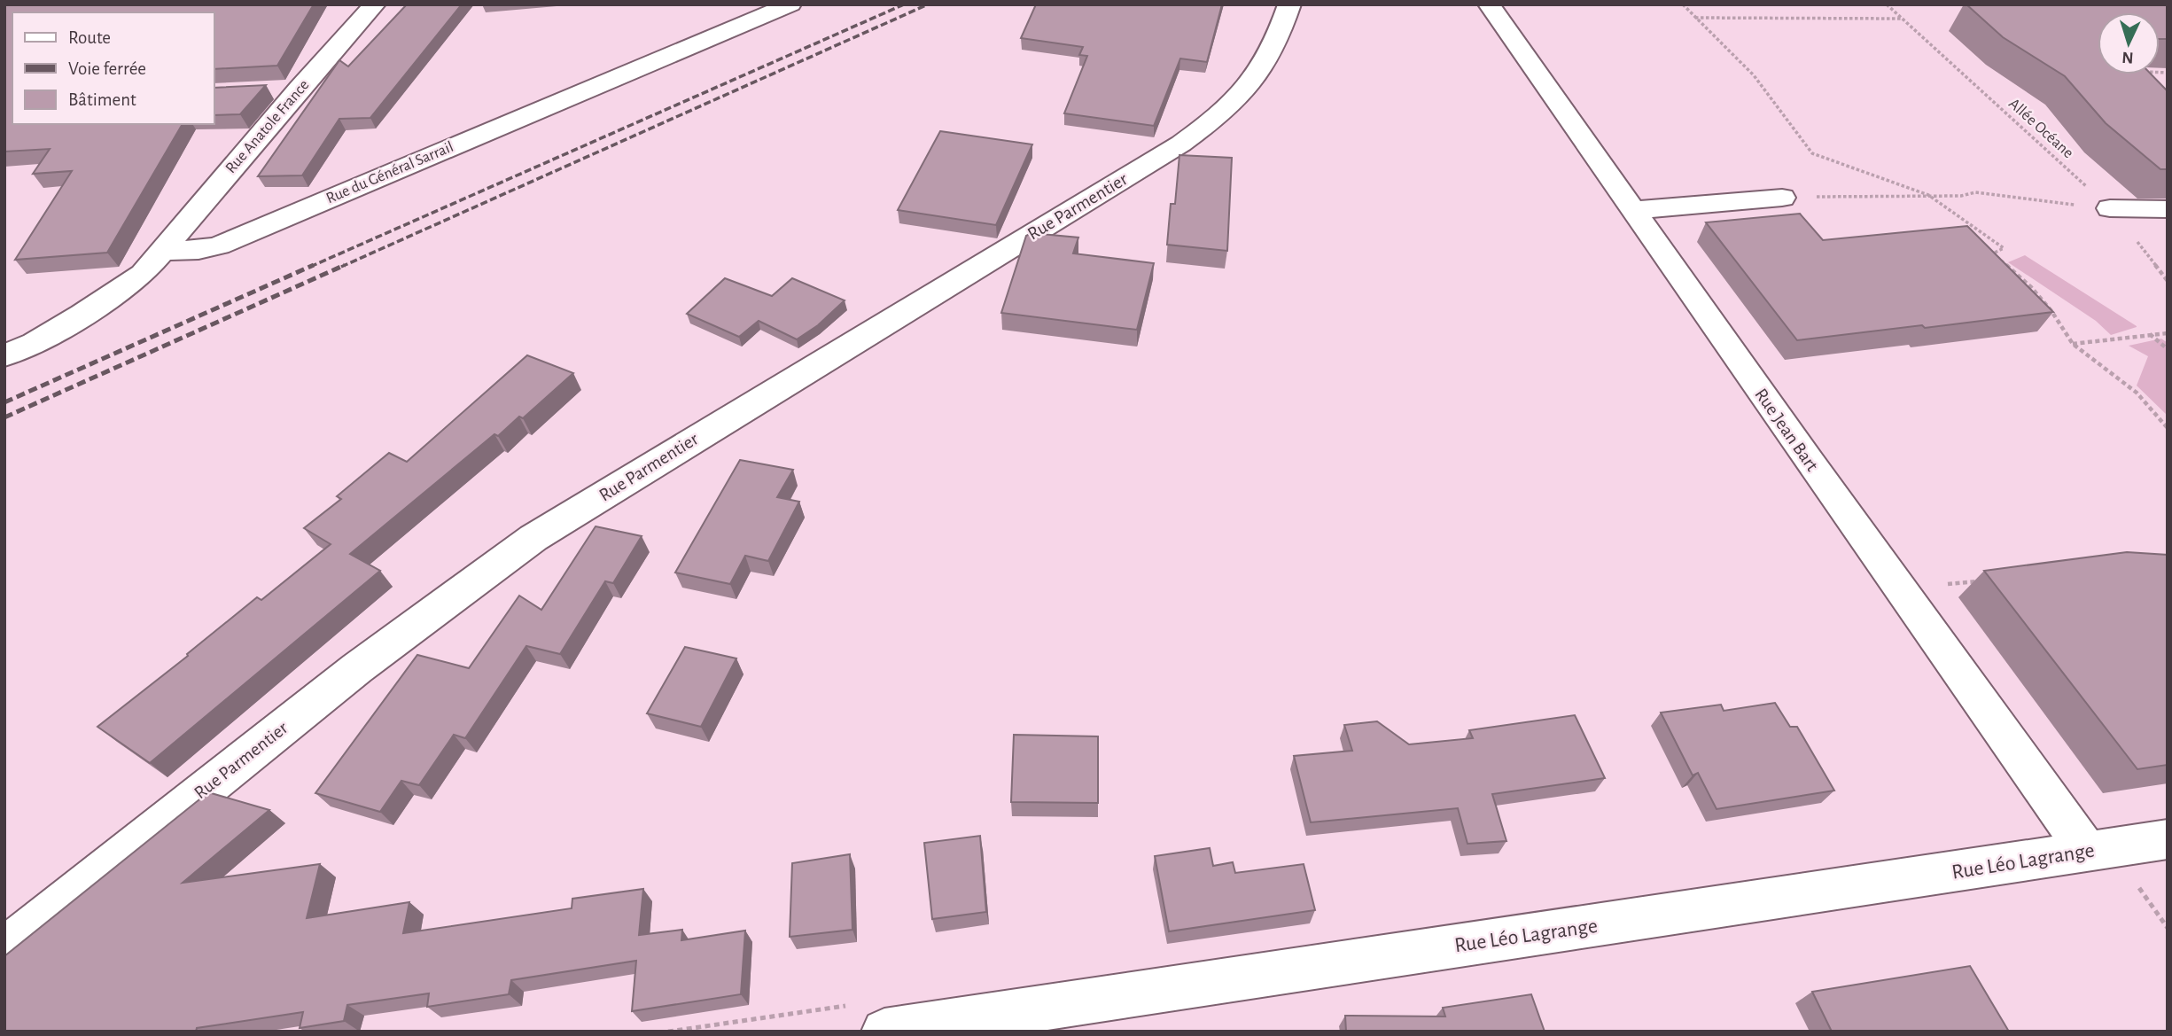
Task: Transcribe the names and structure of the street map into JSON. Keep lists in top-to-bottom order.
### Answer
{
  "streets": {
    "street": [
      "Rue Anatole France",
      "Rue du Général Sarrail",
      "Rue Parmentier",
      "Rue Jean Bart",
      "Rue Léo Lagrange"
    ],
    "path": ["Allée Océane"]
  },
  "crossings": [
    ["Rue Anatole France", "Rue du Général Sarrail"],
    ["Rue Jean Bart", "Rue Léo Lagrange"]
  ],
  "legend": ["Route", "Voie ferrée", "Bâtiment"],
  "north": "bottom"
}
